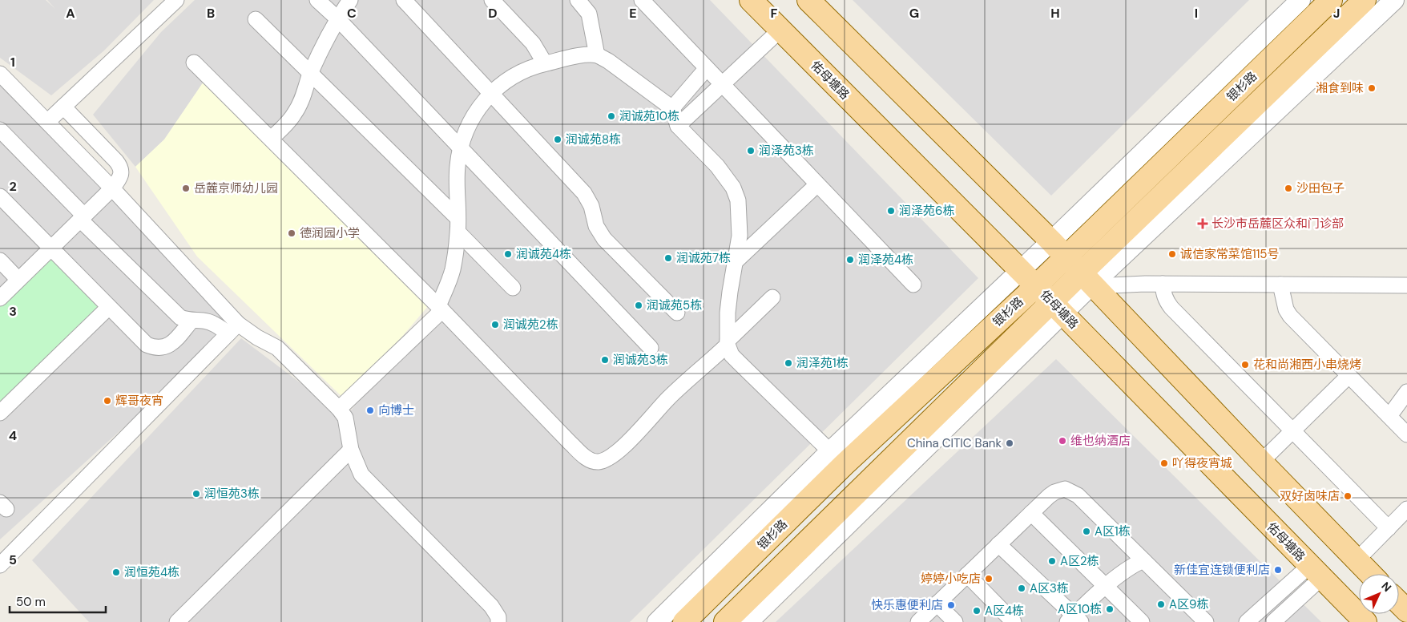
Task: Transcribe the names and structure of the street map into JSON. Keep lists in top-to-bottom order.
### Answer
{
  "streets": {
    "main road": ["佑母塘路", "银杉路"]
  },
  "crossings": [
    ["佑母塘路", "银杉路"]
  ],
  "places": {
    "other": [
      "湘食到味",
      "润诚苑10栋",
      "润诚苑8栋",
      "润泽苑3栋",
      "岳麓京师幼儿园",
      "沙田包子",
      "润泽苑6栋",
      "德润园小学",
      "润诚苑4栋",
      "诚信家常菜馆115号",
      "润诚苑7栋",
      "润泽苑4栋",
      "润诚苑5栋",
      "润诚苑2栋",
      "润诚苑3栋",
      "润泽苑1栋",
      "花和尚湘西小串烧烤",
      "辉哥夜宵",
      "向博士",
      "维也纳酒店",
      "China CITIC Bank",
      "吖得夜宵城",
      "润恒苑3栋",
      "双好卤味店",
      "A区1栋",
      "A区2栋",
      "新佳宜连锁便利店",
      "润恒苑4栋",
      "婷婷小吃店",
      "A区3栋",
      "A区9栋",
      "快乐惠便利店",
      "A区10栋",
      "A区4栋"
    ],
    "health": ["长沙市岳麓区众和门诊部"]
  },
  "scale_bar": "50 m",
  "north": "top right",
  "grid": {
    "columns": [
      "A",
      "B",
      "C",
      "D",
      "E",
      "F",
      "G",
      "H",
      "I",
      "J"
    ],
    "rows": [
      "1",
      "2",
      "3",
      "4",
      "5"
    ]
  }
}
